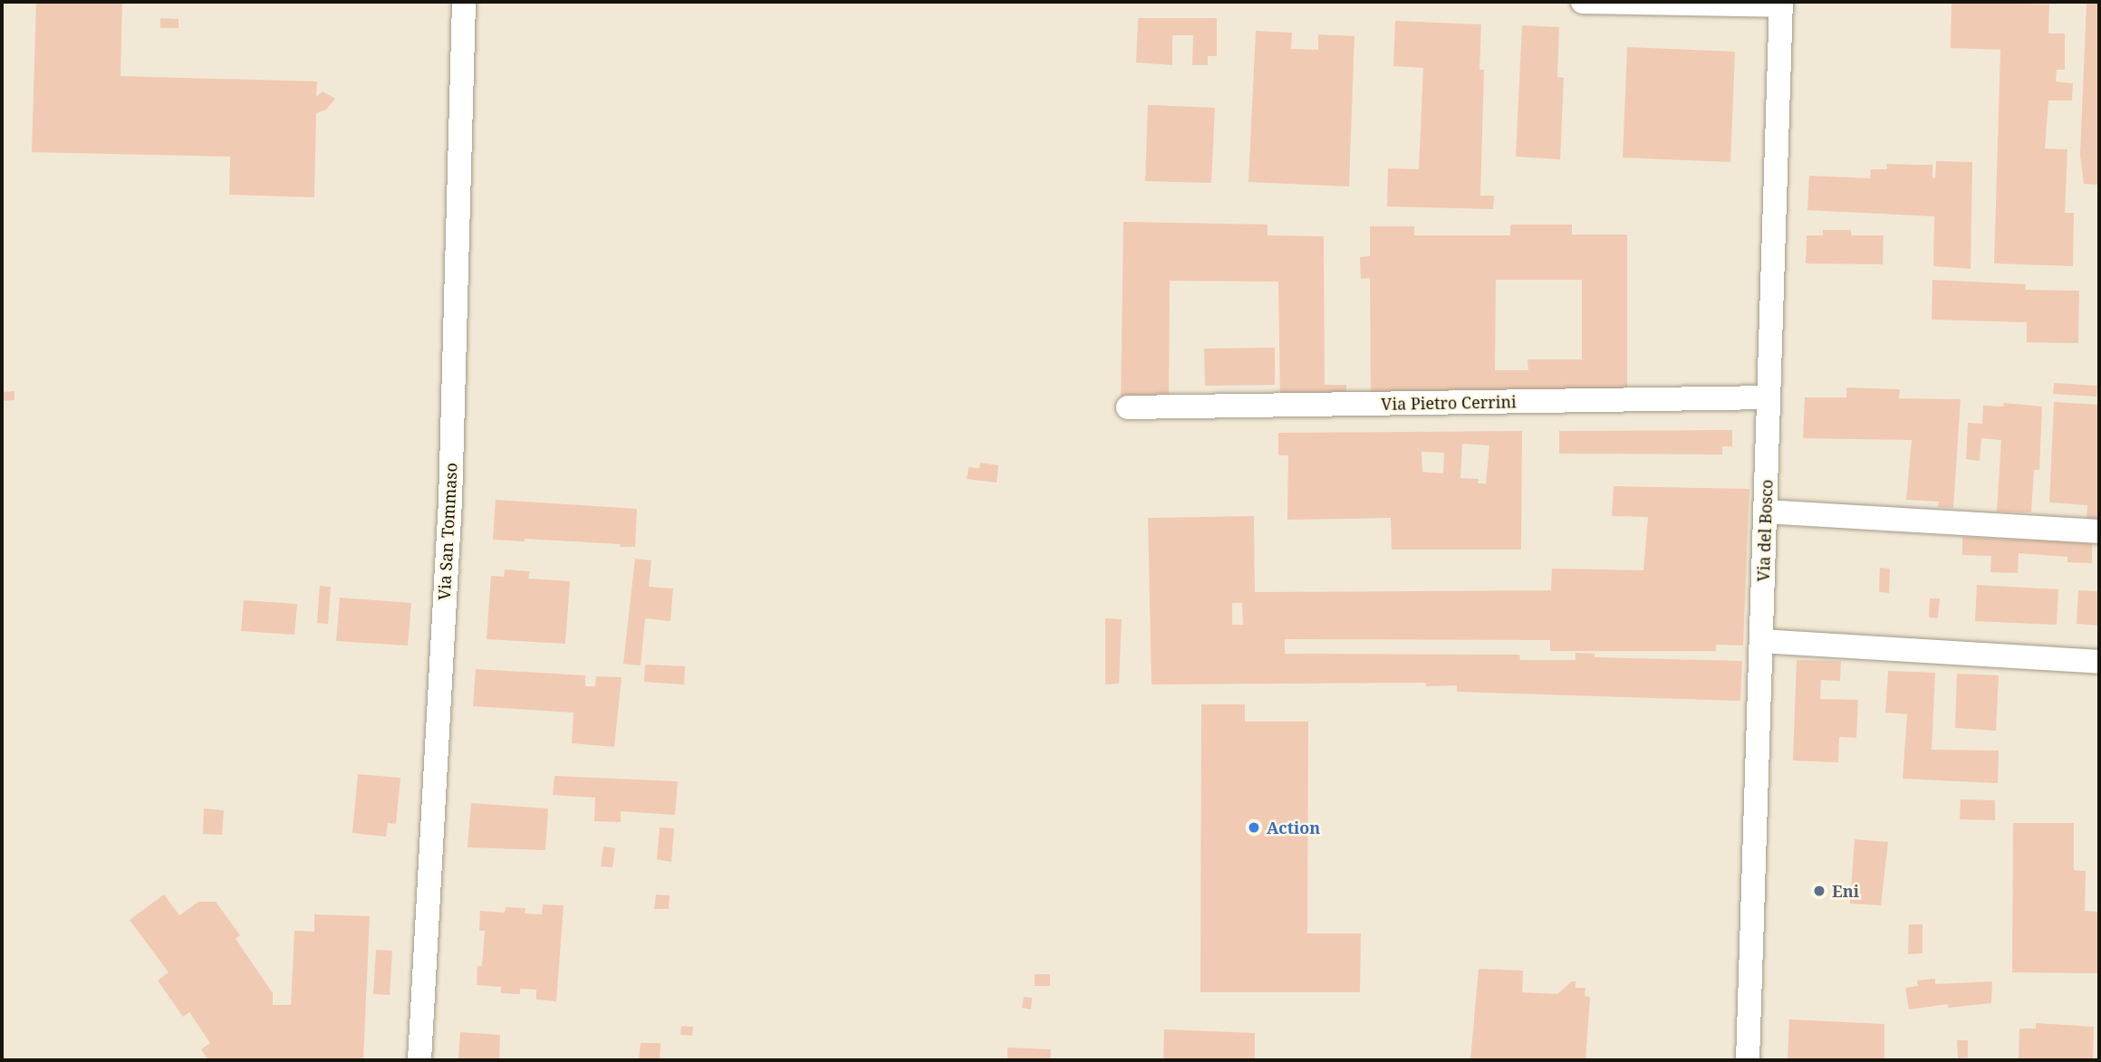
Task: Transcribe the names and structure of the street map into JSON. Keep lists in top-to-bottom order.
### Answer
{
  "streets": {
    "street": ["Via Pietro Cerrini", "Via del Bosco", "Via San Tommaso"]
  },
  "crossings": [
    ["Via Pietro Cerrini", "Via del Bosco"]
  ],
  "places": ["Action", "Eni"]
}
